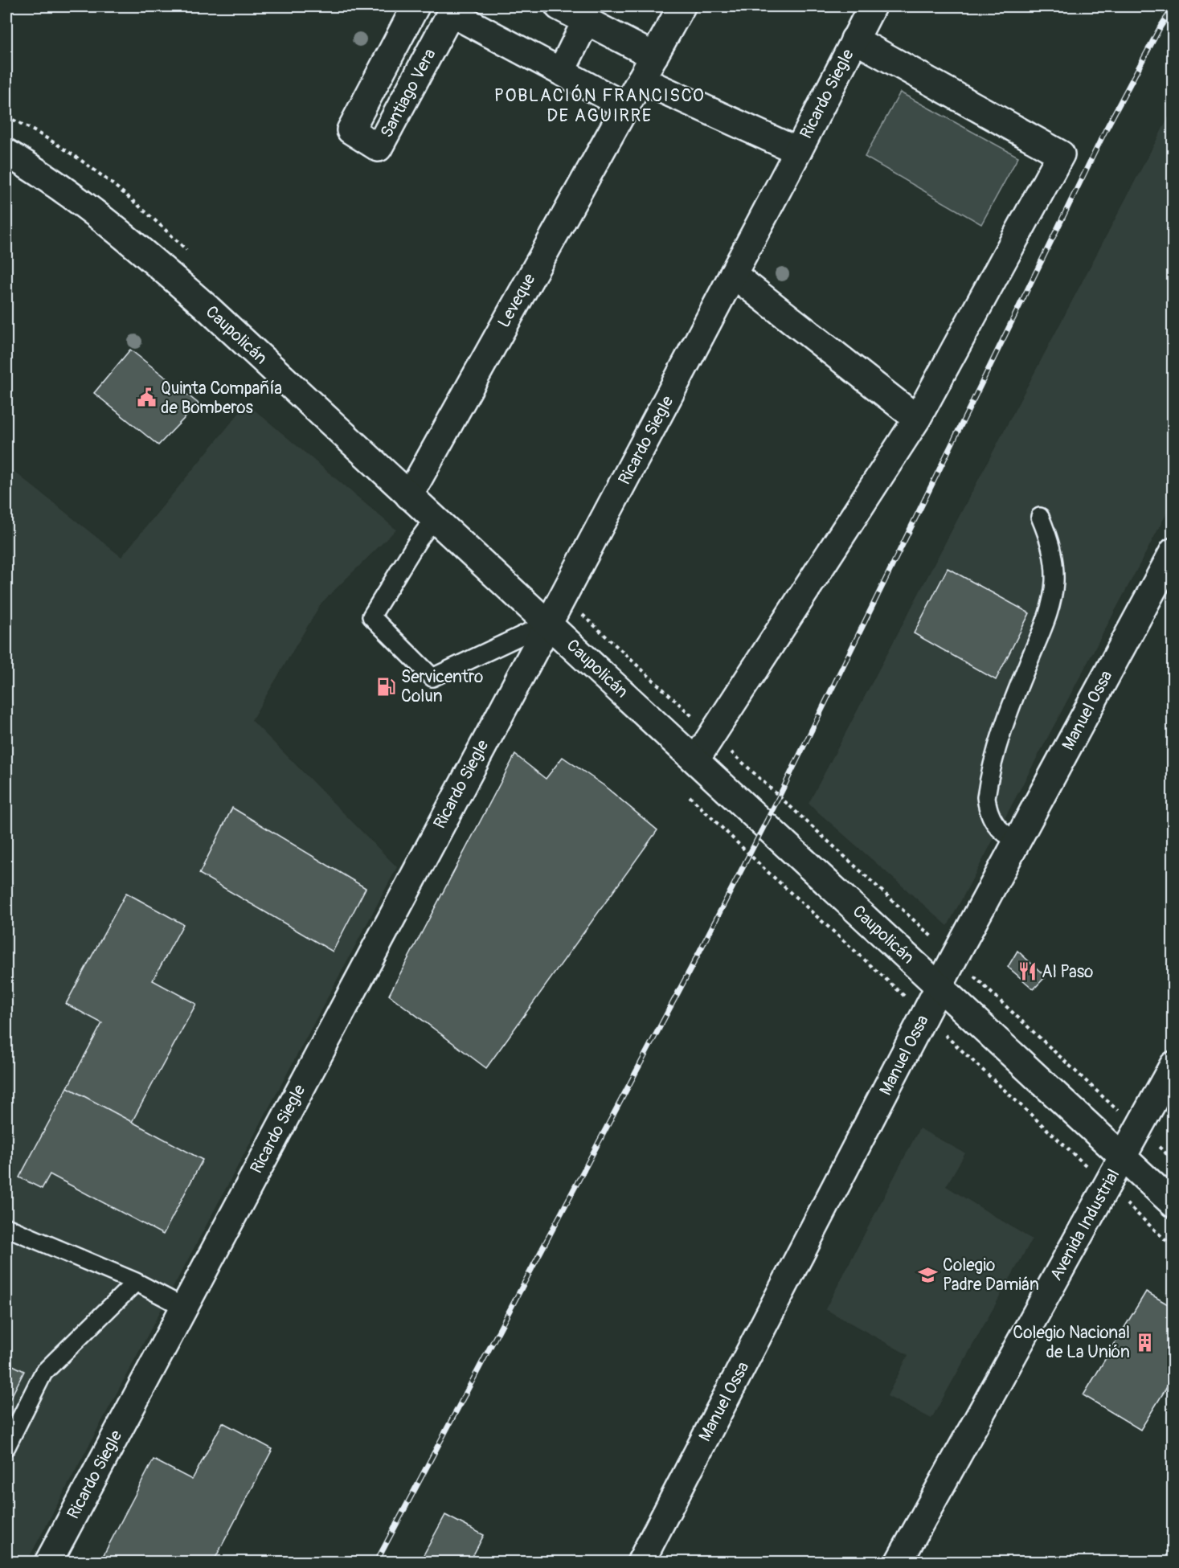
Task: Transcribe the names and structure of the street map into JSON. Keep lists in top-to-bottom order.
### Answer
{
  "streets": {
    "street": [
      "Santiago Vera",
      "Ricardo Siegle",
      "Leveque",
      "Caupolicán",
      "Manuel Ossa",
      "Avenida Industrial"
    ]
  },
  "crossings": [
    ["Ricardo Siegle", "Caupolicán"],
    ["Leveque", "Caupolicán"],
    ["Caupolicán", "Manuel Ossa"],
    ["Caupolicán", "Avenida Industrial"]
  ],
  "districts": ["POBLACIÓN FRANCISCO DE AGUIRRE"],
  "places": {
    "public building": ["Quinta Compañía de Bomberos"],
    "fuel station": ["Servicentro Colun"],
    "restaurant": ["Al Paso"],
    "school or university": ["Colegio Padre Damián"],
    "building": ["Colegio Nacional de La Unión"]
  }
}
